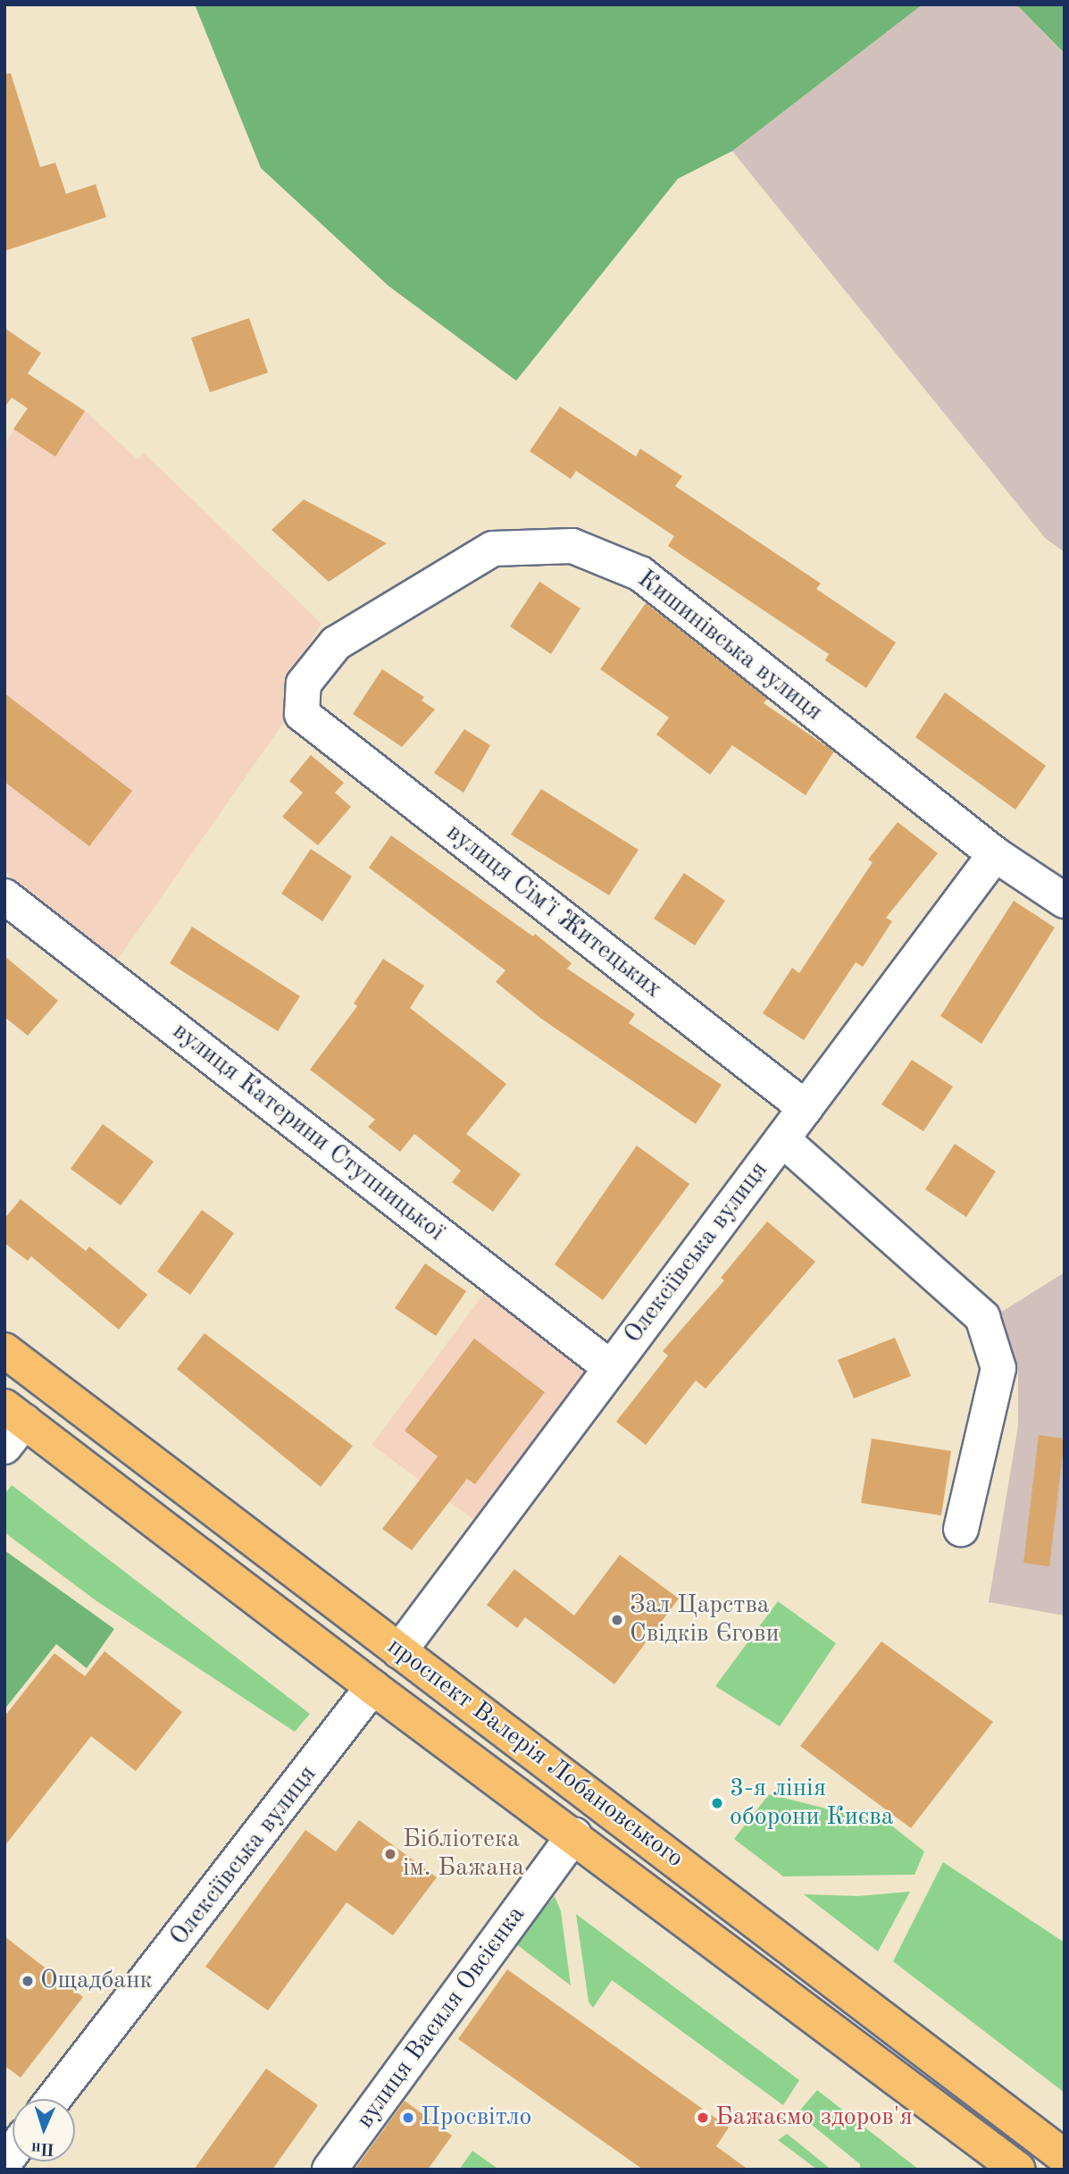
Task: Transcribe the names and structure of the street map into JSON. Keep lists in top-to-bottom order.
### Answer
{
  "streets": {
    "main road": ["проспект Валерія Лобановського"],
    "street": [
      "Кишинівська вулиця",
      "вулиця Сімʼї Житецьких",
      "вулиця Катерини Ступницької",
      "Олексіївська вулиця",
      "вулиця Василя Овсієнка"
    ]
  },
  "crossings": [
    ["Кишинівська вулиця", "вулиця Сімʼї Житецьких"],
    ["Кишинівська вулиця", "Олексіївська вулиця"],
    ["вулиця Сімʼї Житецьких", "Олексіївська вулиця"],
    ["вулиця Катерини Ступницької", "Олексіївська вулиця"],
    ["Олексіївська вулиця", "проспект Валерія Лобановського"],
    ["проспект Валерія Лобановського", "вулиця Василя Овсієнка"]
  ],
  "places": [
    "Зал Царства Свідків Єгови",
    "3-я лінія оборони Києва",
    "Бібліотека ім. Бажана",
    "Ощадбанк",
    "Просвітло",
    "Бажаємо здоров'я"
  ],
  "north": "bottom"
}
